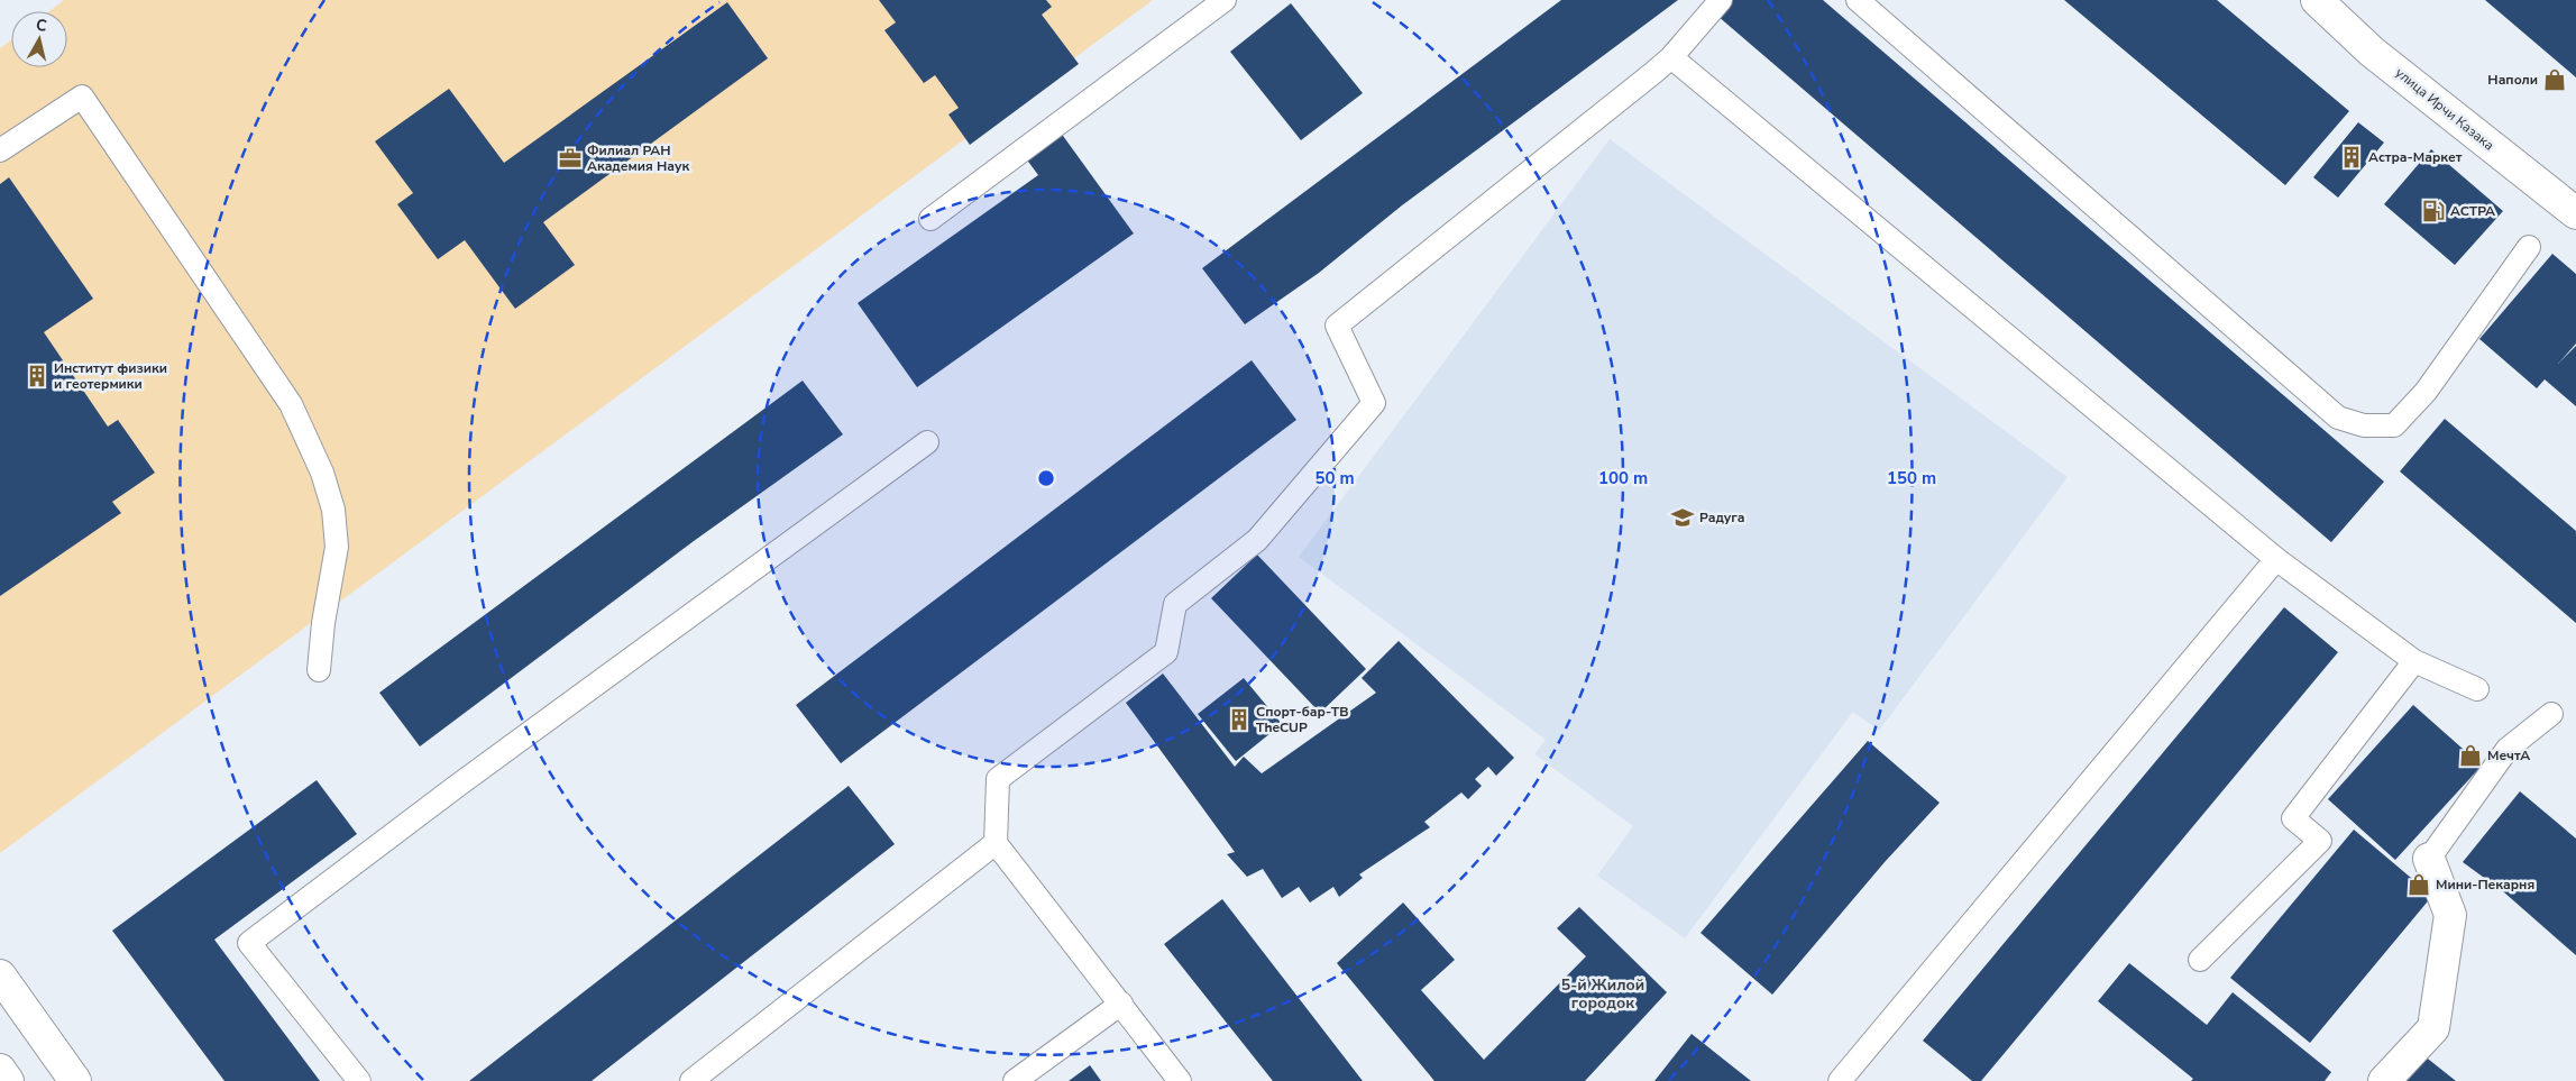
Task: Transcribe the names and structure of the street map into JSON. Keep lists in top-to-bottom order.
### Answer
{
  "streets": {
    "main road": ["улица Ирчи Казака"]
  },
  "districts": ["5-й Жилой городок"],
  "places": {
    "shop": ["Наполи", "МечтА", "Мини-Пекарня"],
    "building": ["Астра-Маркет", "Институт физики и геотермики", "Спорт-бар-ТВ TheCUP"],
    "office": ["Филиал РАН Академия Наук"],
    "fuel station": ["АСТРА"],
    "school or university": ["Радуга"]
  },
  "north": "top",
  "rings": ["50 m", "100 m", "150 m"]
}
